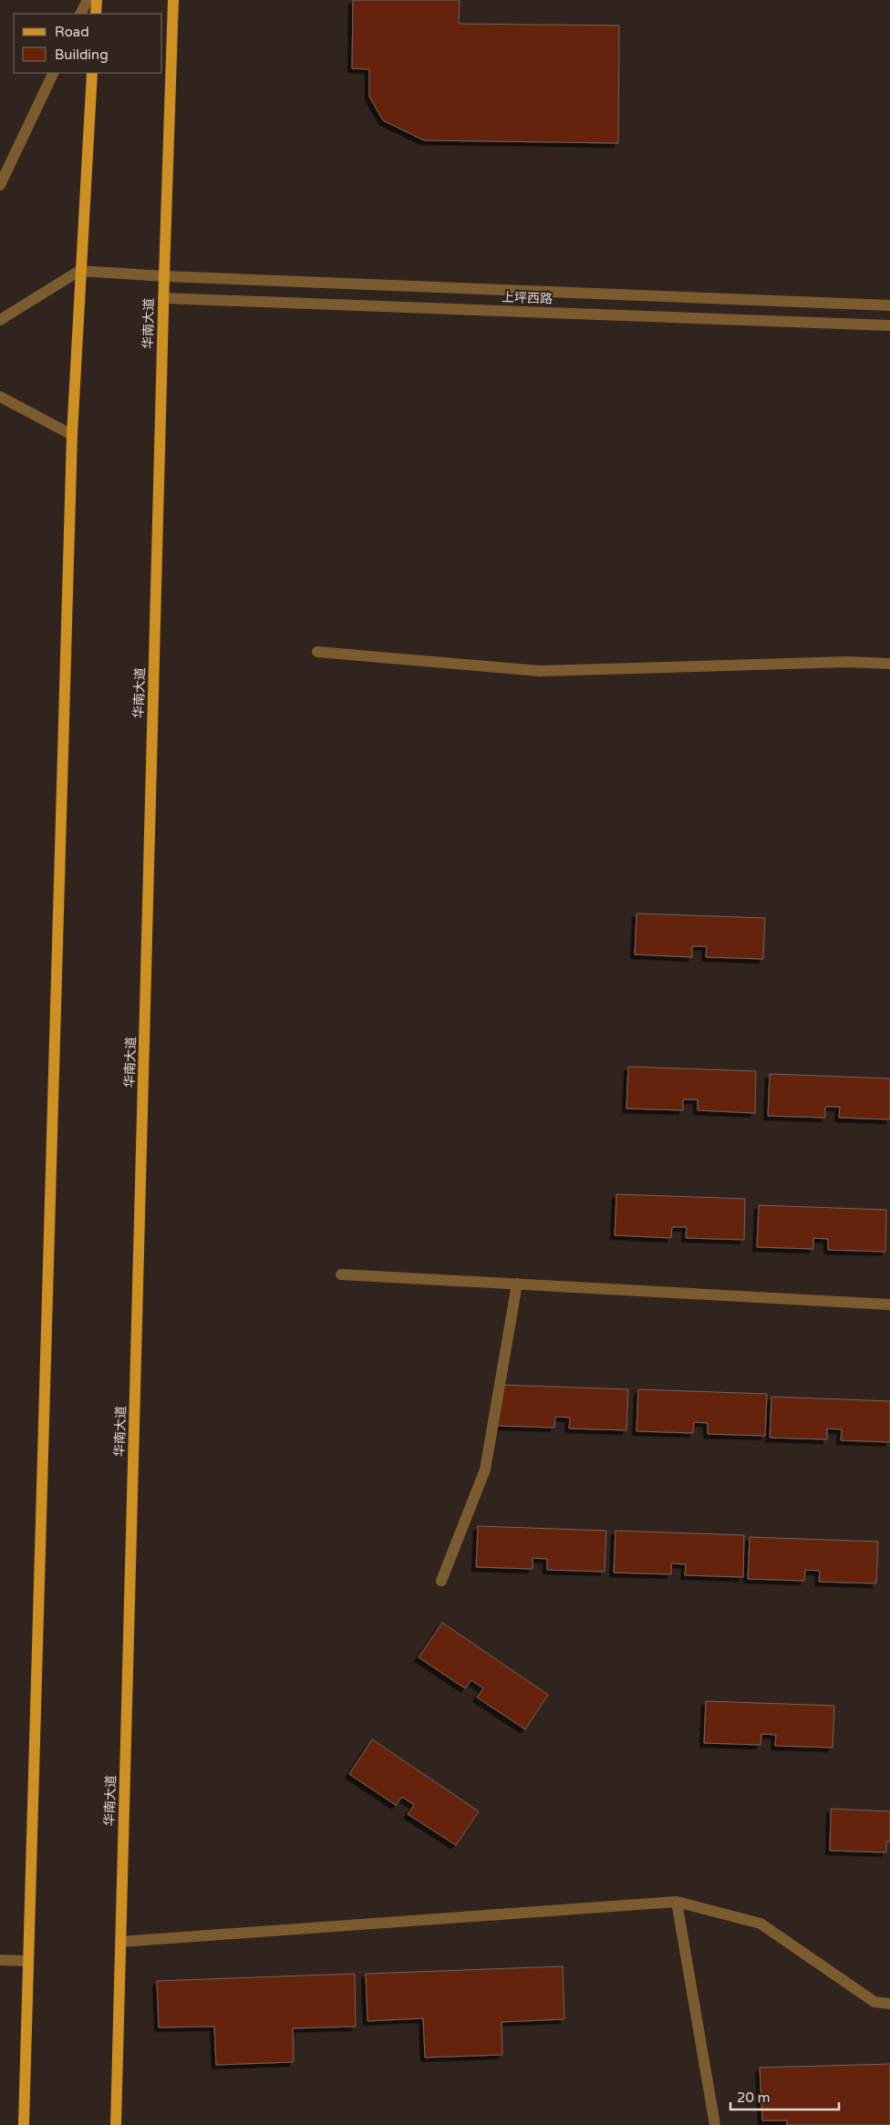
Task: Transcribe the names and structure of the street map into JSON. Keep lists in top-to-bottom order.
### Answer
{
  "streets": {
    "main road": ["华南大道"],
    "street": ["上坪西路"]
  },
  "crossings": [
    ["上坪西路", "华南大道"]
  ],
  "legend": ["Road", "Building"],
  "scale_bar": "20 m"
}
